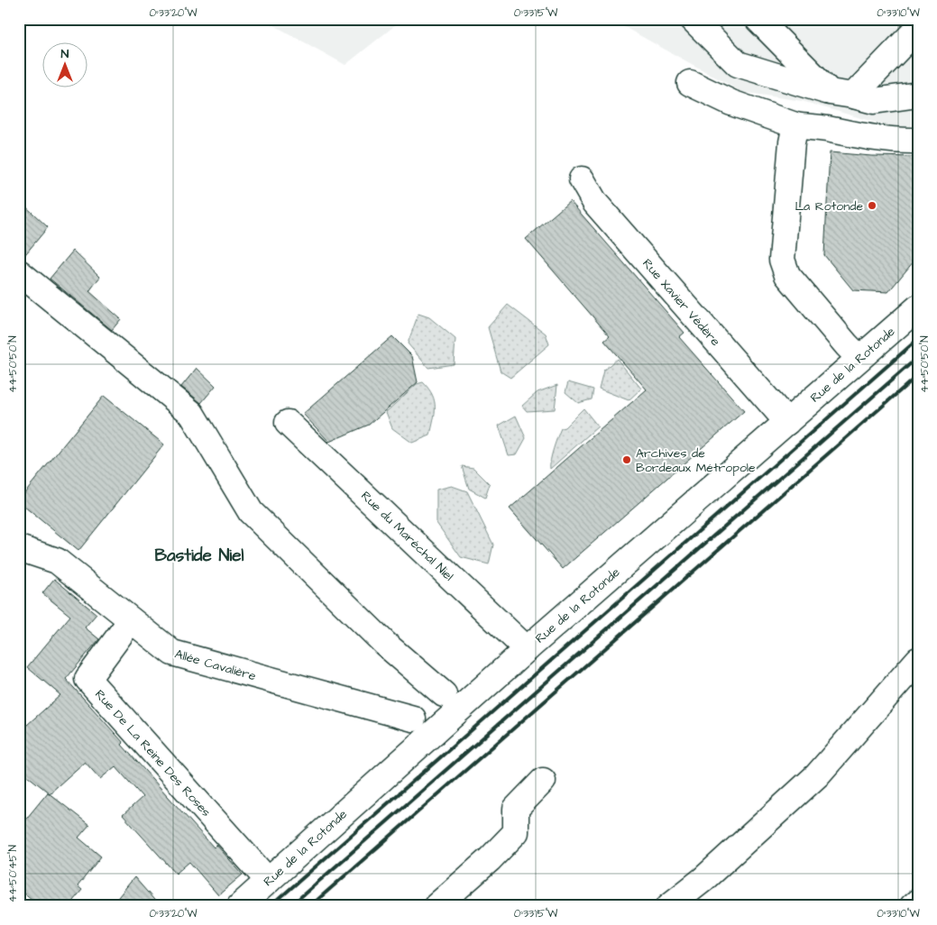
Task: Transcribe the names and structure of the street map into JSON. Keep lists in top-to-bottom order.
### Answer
{
  "streets": {
    "street": [
      "Rue Xavier Védère",
      "Rue de la Rotonde",
      "Rue du Maréchal Niel",
      "Allée Cavalière",
      "Rue De La Reine Des Roses"
    ]
  },
  "crossings": [
    ["Rue Xavier Védère", "Rue de la Rotonde"],
    ["Rue de la Rotonde", "Rue du Maréchal Niel"],
    ["Rue de la Rotonde", "Rue De La Reine Des Roses"],
    ["Allée Cavalière", "Rue De La Reine Des Roses"]
  ],
  "districts": ["Bastide Niel"],
  "places": ["La Rotonde", "Archives de Bordeaux Métropole"],
  "north": "top",
  "coordinates": [
    "0°33'20\"W",
    "0°33'15\"W",
    "0°33'10\"W",
    "44°50'50\"N",
    "44°50'45\"N"
  ]
}
